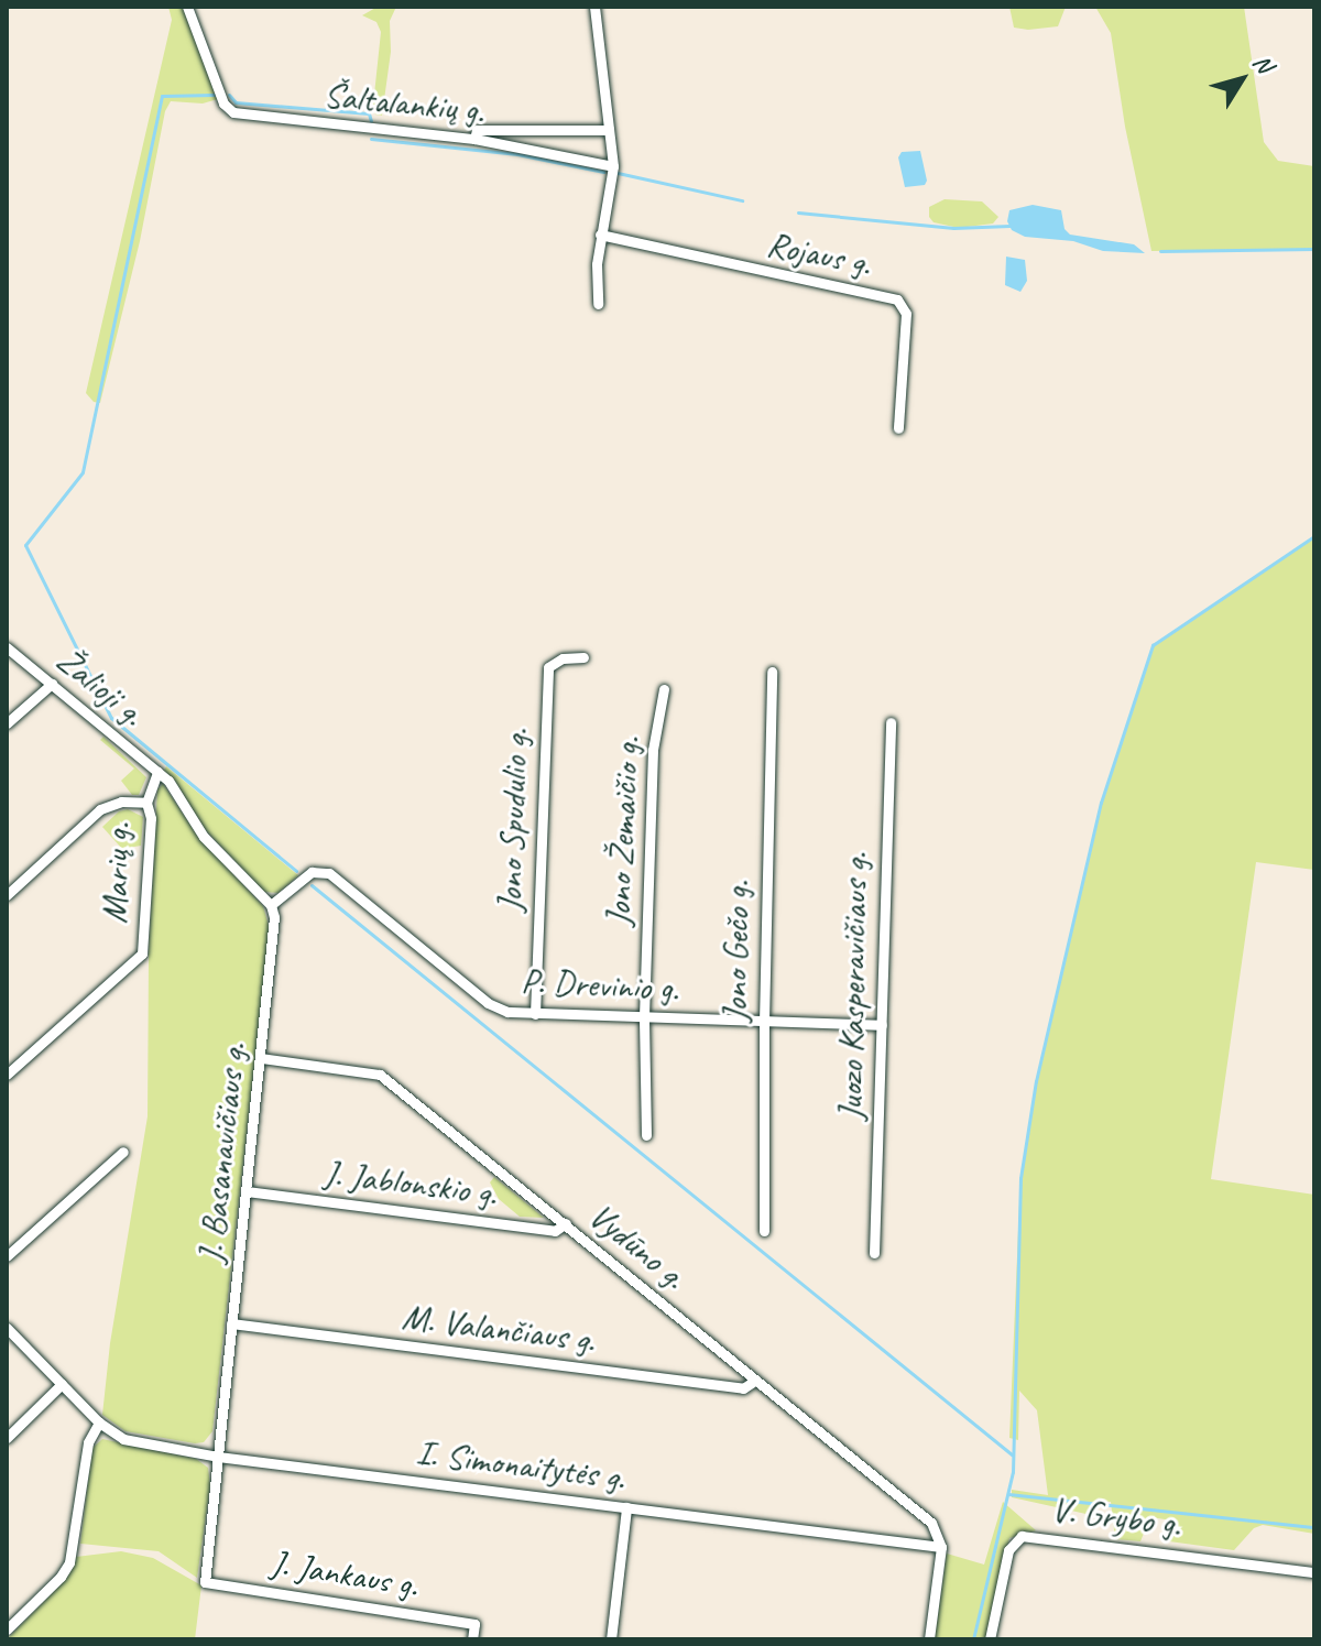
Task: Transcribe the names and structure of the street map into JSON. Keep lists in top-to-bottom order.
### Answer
{
  "streets": {
    "street": [
      "Šaltalankių g.",
      "Rojaus g.",
      "Žalioji g.",
      "Jono Spudulio g.",
      "Jono Žemaičio g.",
      "Marių g.",
      "Jono Gečo g.",
      "P. Drevinio g.",
      "Juozo Kasperavičiaus g.",
      "J. Basanavičiaus g.",
      "J. Jablonskio g.",
      "Vydūno g.",
      "M. Valančiaus g.",
      "I. Simonaitytės g.",
      "V. Grybo g.",
      "J. Jankaus g."
    ]
  },
  "crossings": [
    ["Žalioji g.", "Marių g."],
    ["Jono Spudulio g.", "P. Drevinio g."],
    ["Jono Žemaičio g.", "P. Drevinio g."],
    ["Jono Gečo g.", "P. Drevinio g."],
    ["P. Drevinio g.", "Juozo Kasperavičiaus g."],
    ["P. Drevinio g.", "J. Basanavičiaus g."],
    ["J. Basanavičiaus g.", "J. Jablonskio g."],
    ["J. Basanavičiaus g.", "Vydūno g."],
    ["J. Basanavičiaus g.", "M. Valančiaus g."],
    ["J. Basanavičiaus g.", "I. Simonaitytės g."],
    ["J. Basanavičiaus g.", "J. Jankaus g."],
    ["J. Jablonskio g.", "Vydūno g."],
    ["Vydūno g.", "M. Valančiaus g."],
    ["Vydūno g.", "I. Simonaitytės g."]
  ],
  "north": "top right"
}
